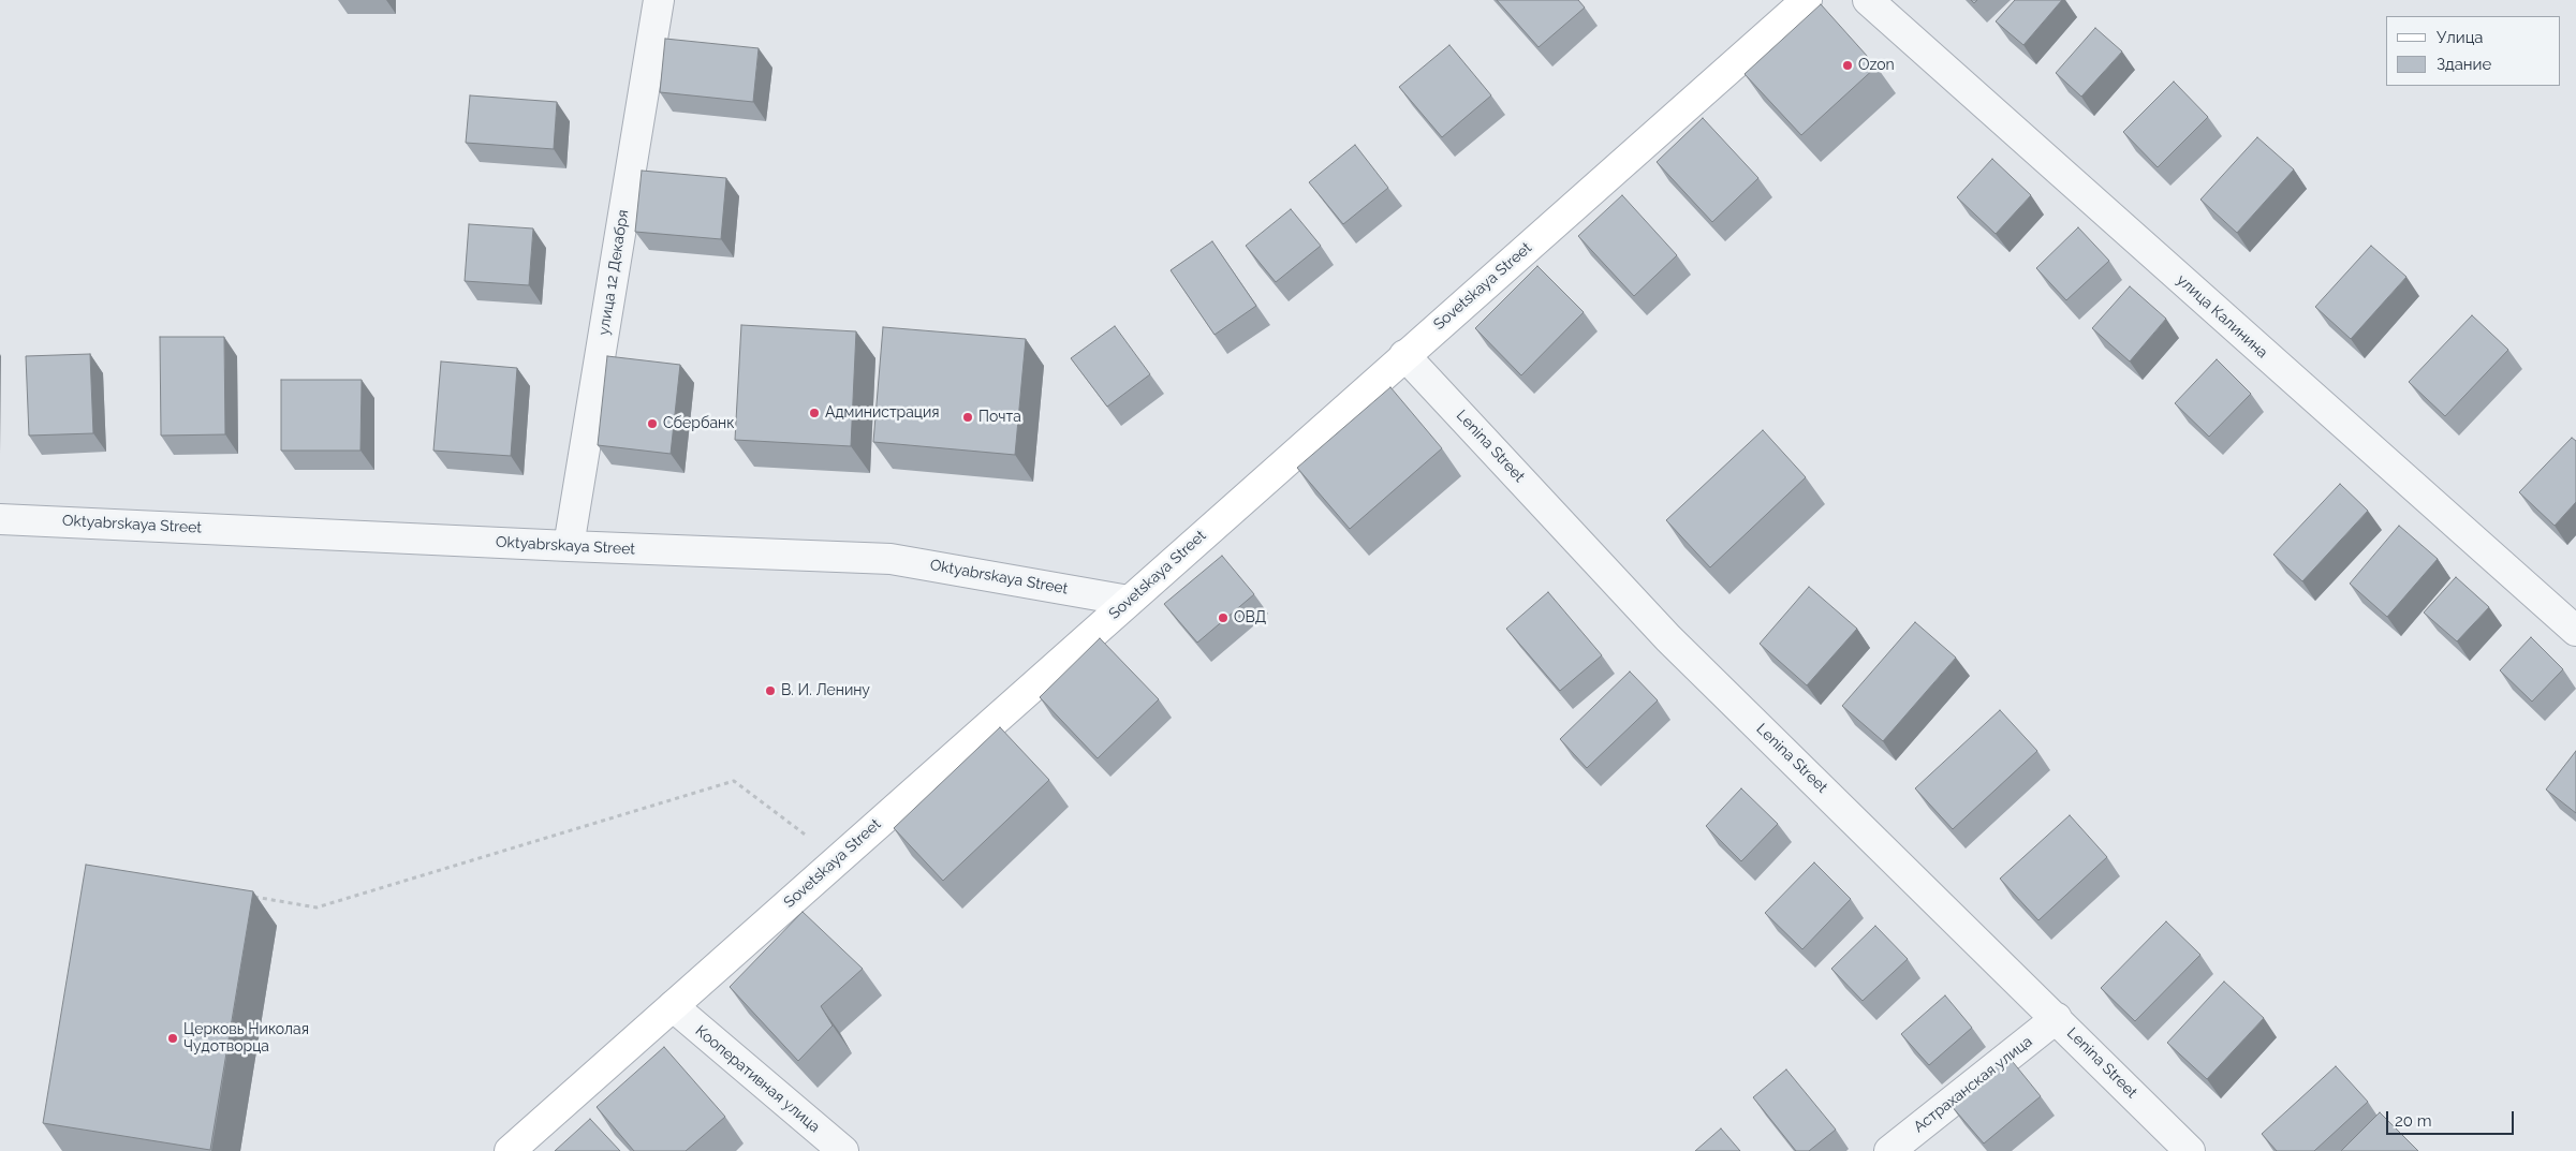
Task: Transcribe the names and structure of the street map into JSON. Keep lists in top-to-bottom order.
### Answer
{
  "streets": {
    "street": [
      "улица 12 Декабря",
      "Sovetskaya Street",
      "улица Калинина",
      "Lenina Street",
      "Oktyabrskaya Street",
      "Кооперативная улица",
      "Астраханская улица"
    ]
  },
  "crossings": [
    ["улица 12 Декабря", "Oktyabrskaya Street"],
    ["Sovetskaya Street", "Lenina Street"],
    ["Sovetskaya Street", "Oktyabrskaya Street"],
    ["Sovetskaya Street", "Кооперативная улица"],
    ["Lenina Street", "Астраханская улица"]
  ],
  "places": [
    "Ozon",
    "Администрация",
    "Почта",
    "Сбербанк",
    "ОВД",
    "В. И. Ленину",
    "Церковь Николая Чудотворца"
  ],
  "legend": ["Улица", "Здание"],
  "scale_bar": "20 m"
}
